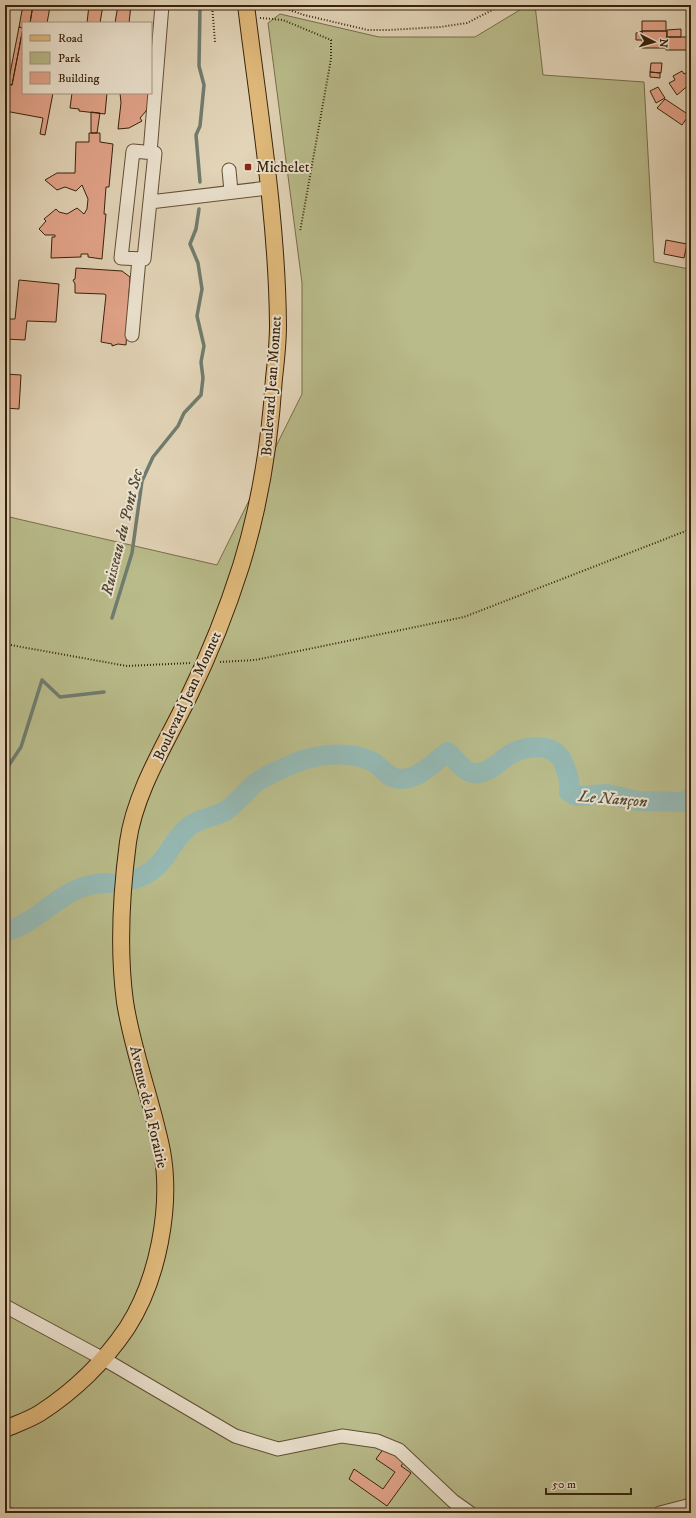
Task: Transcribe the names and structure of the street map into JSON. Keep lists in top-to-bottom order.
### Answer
{
  "streets": {
    "main road": ["Boulevard Jean Monnet", "Avenue de la Forairie"]
  },
  "crossings": [
    ["Boulevard Jean Monnet", "Avenue de la Forairie"]
  ],
  "water": ["Ruisseau du Pont Sec", "Le Nançon"],
  "places": {
    "transit": ["Michelet"]
  },
  "legend": ["Road", "Park", "Building"],
  "scale_bar": "50 m",
  "north": "right"
}
